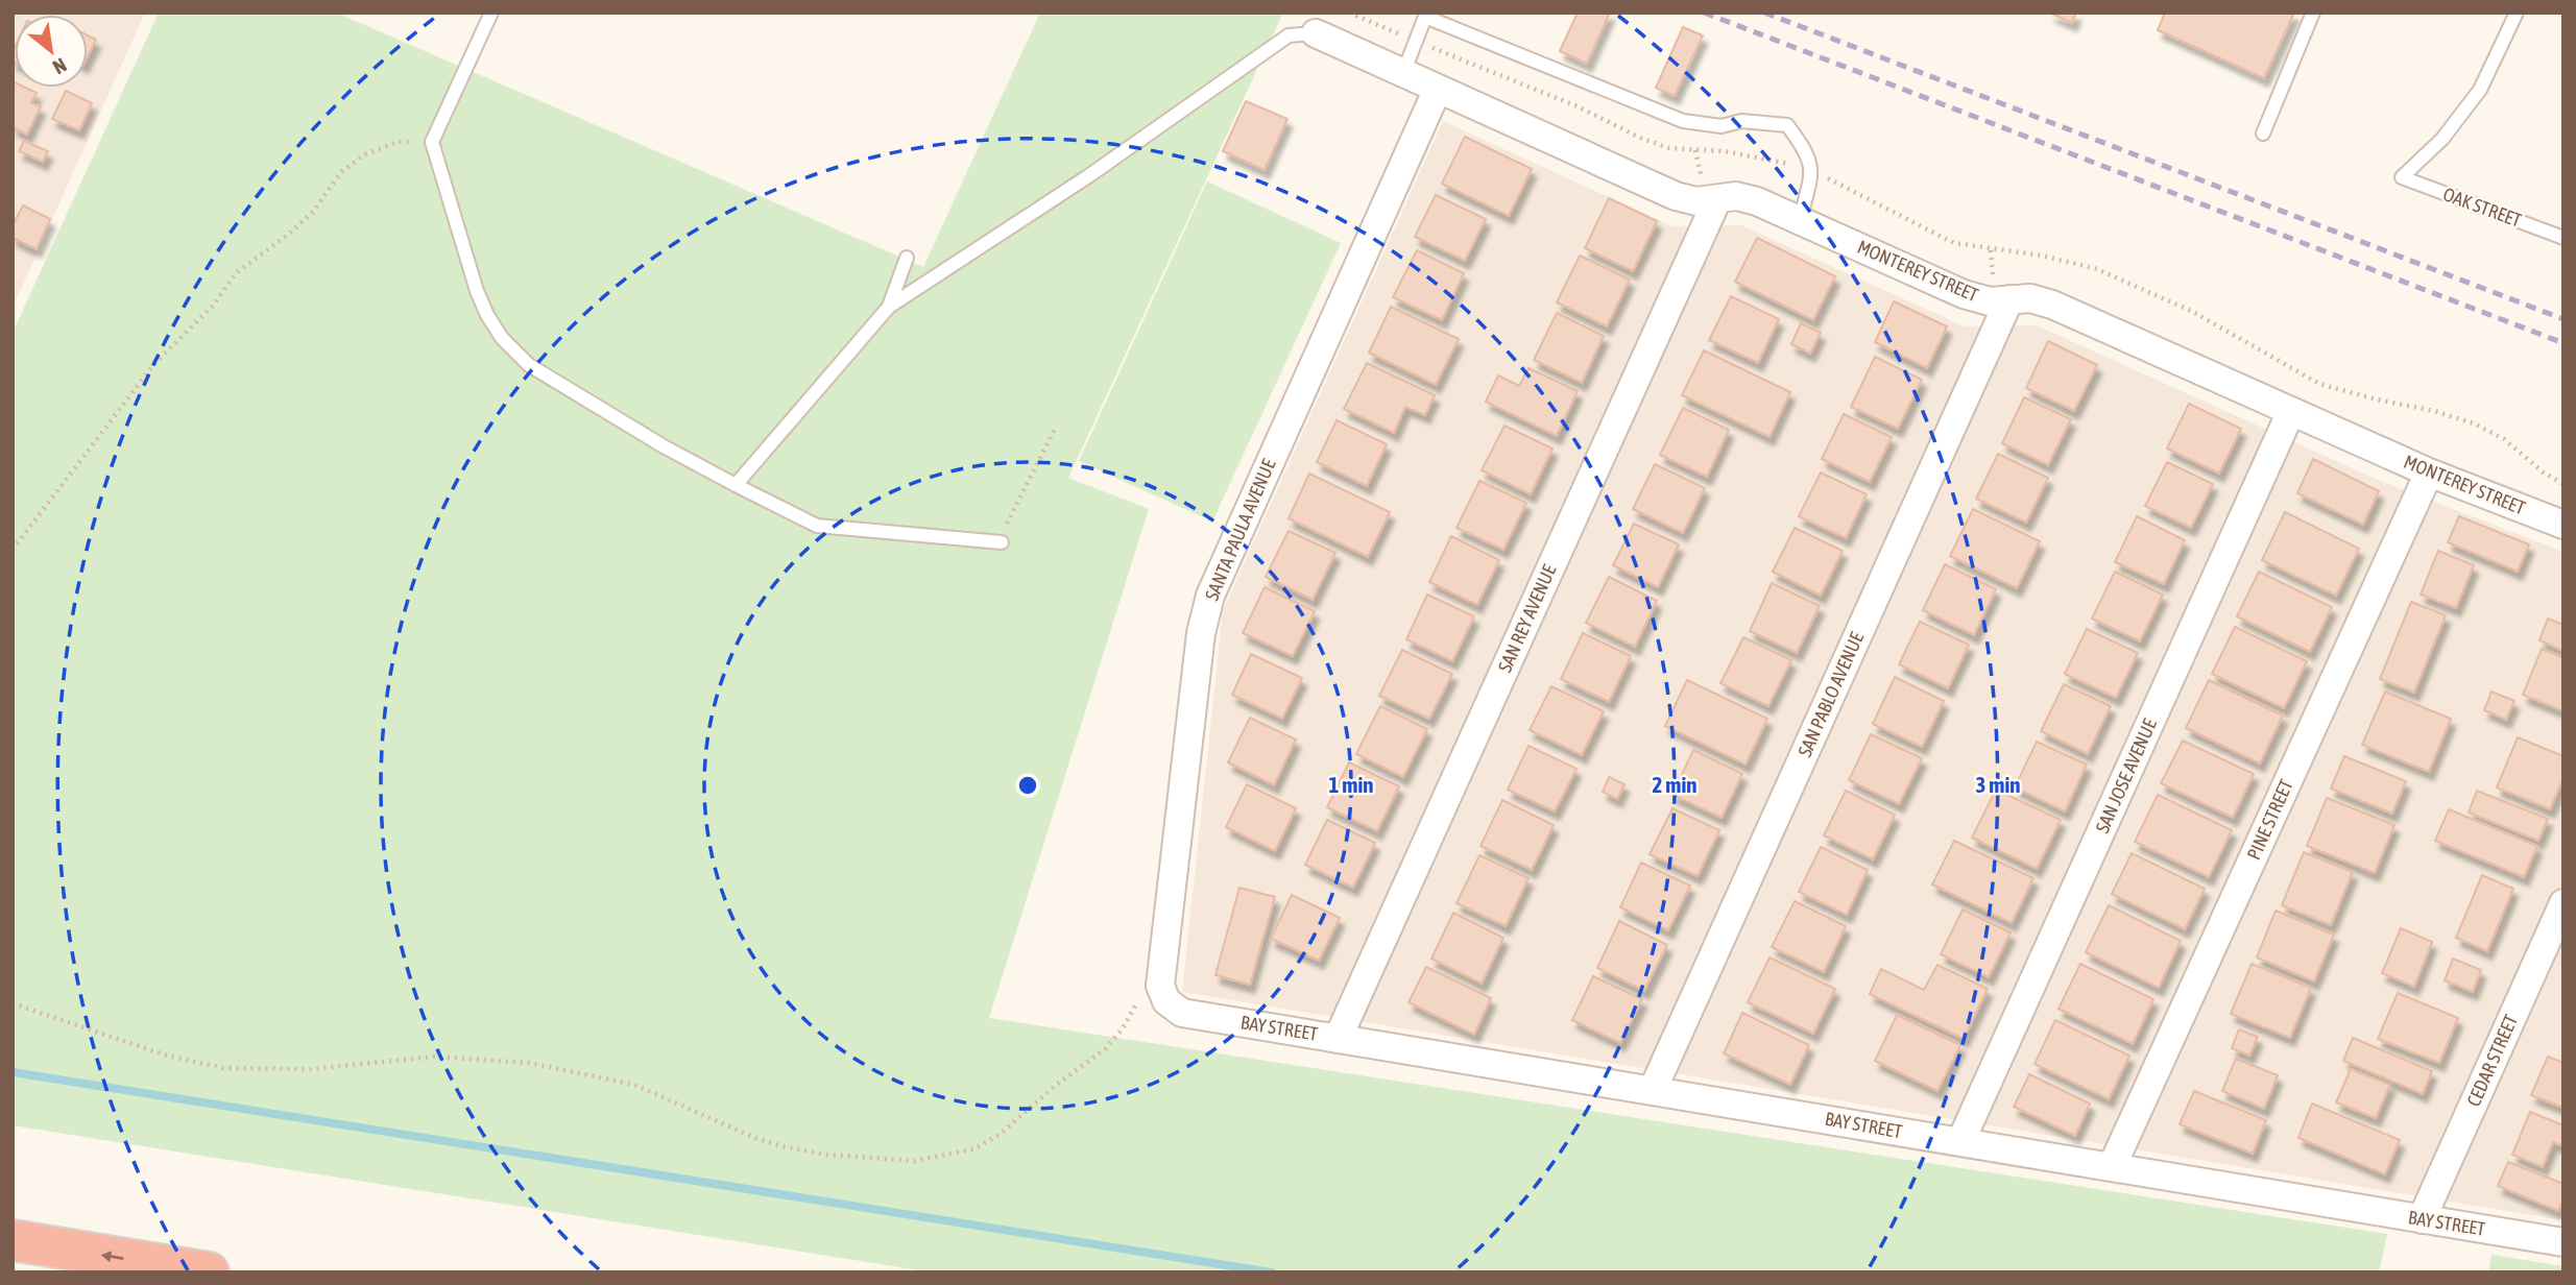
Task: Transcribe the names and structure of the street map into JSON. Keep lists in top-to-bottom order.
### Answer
{
  "streets": {
    "street": [
      "MONTEREY STREET",
      "SANTA PAULA AVENUE",
      "SAN REY AVENUE",
      "SAN PABLO AVENUE",
      "SAN JOSE AVENUE",
      "PINE STREET",
      "BAY STREET",
      "CEDAR STREET"
    ],
    "lane": ["OAK STREET"]
  },
  "crossings": [
    ["MONTEREY STREET", "SANTA PAULA AVENUE"],
    ["MONTEREY STREET", "SAN REY AVENUE"],
    ["MONTEREY STREET", "SAN PABLO AVENUE"],
    ["MONTEREY STREET", "SAN JOSE AVENUE"],
    ["MONTEREY STREET", "PINE STREET"],
    ["SANTA PAULA AVENUE", "BAY STREET"],
    ["SAN REY AVENUE", "BAY STREET"],
    ["SAN PABLO AVENUE", "BAY STREET"],
    ["SAN JOSE AVENUE", "BAY STREET"],
    ["PINE STREET", "BAY STREET"],
    ["BAY STREET", "CEDAR STREET"]
  ],
  "north": "bottom right",
  "rings": ["1 min", "2 min", "3 min"]
}
